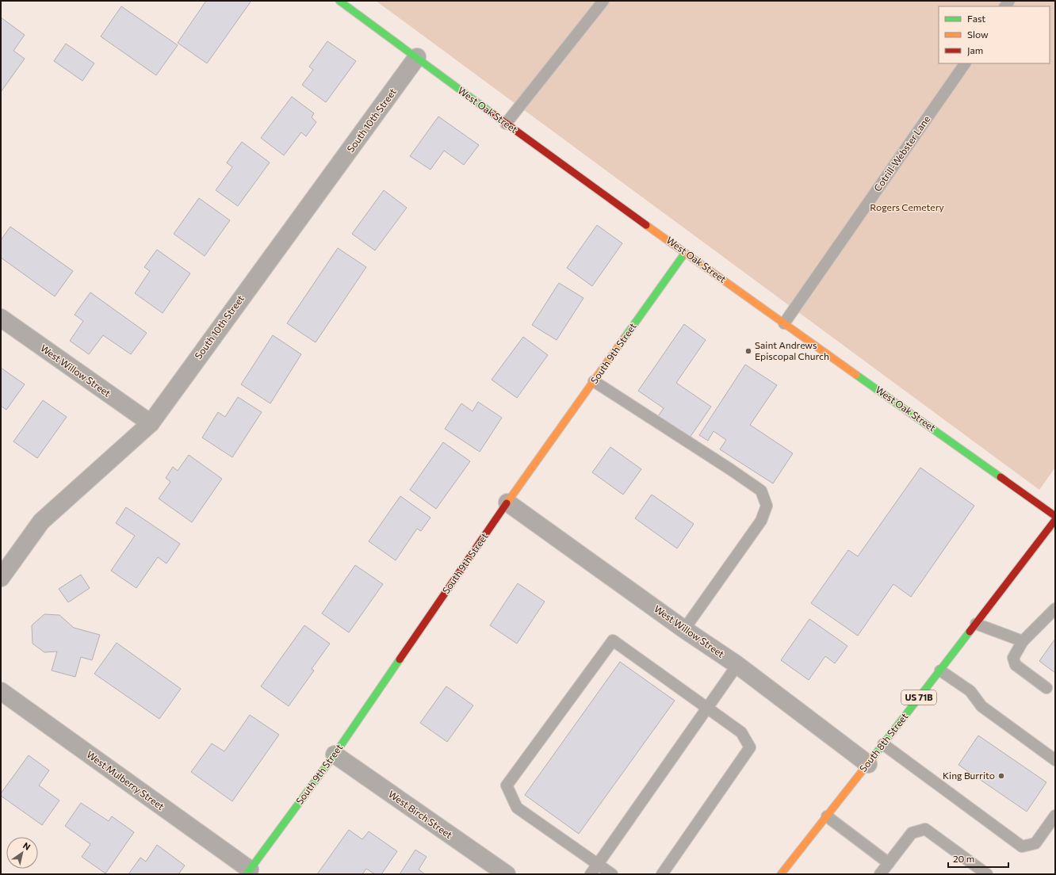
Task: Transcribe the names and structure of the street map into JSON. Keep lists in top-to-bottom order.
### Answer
{
  "streets": {
    "street": [
      "West Oak Street",
      "South 10th Street",
      "South 9th Street",
      "West Willow Street",
      "US 71B",
      "South 8th Street",
      "West Mulberry Street",
      "West Birch Street"
    ],
    "lane": ["Cotrill-Webster Lane"]
  },
  "crossings": [
    ["West Oak Street", "South 10th Street"],
    ["West Oak Street", "Cotrill-Webster Lane"],
    ["West Oak Street", "South 9th Street"],
    ["South 10th Street", "West Willow Street"],
    ["South 9th Street", "West Willow Street"],
    ["South 9th Street", "West Mulberry Street"],
    ["South 9th Street", "West Birch Street"],
    ["West Willow Street", "South 8th Street"]
  ],
  "parks": ["Rogers Cemetery"],
  "places": ["Saint Andrews Episcopal Church", "King Burrito"],
  "legend": ["Fast", "Slow", "Jam"],
  "scale_bar": "20 m",
  "north": "top right"
}
